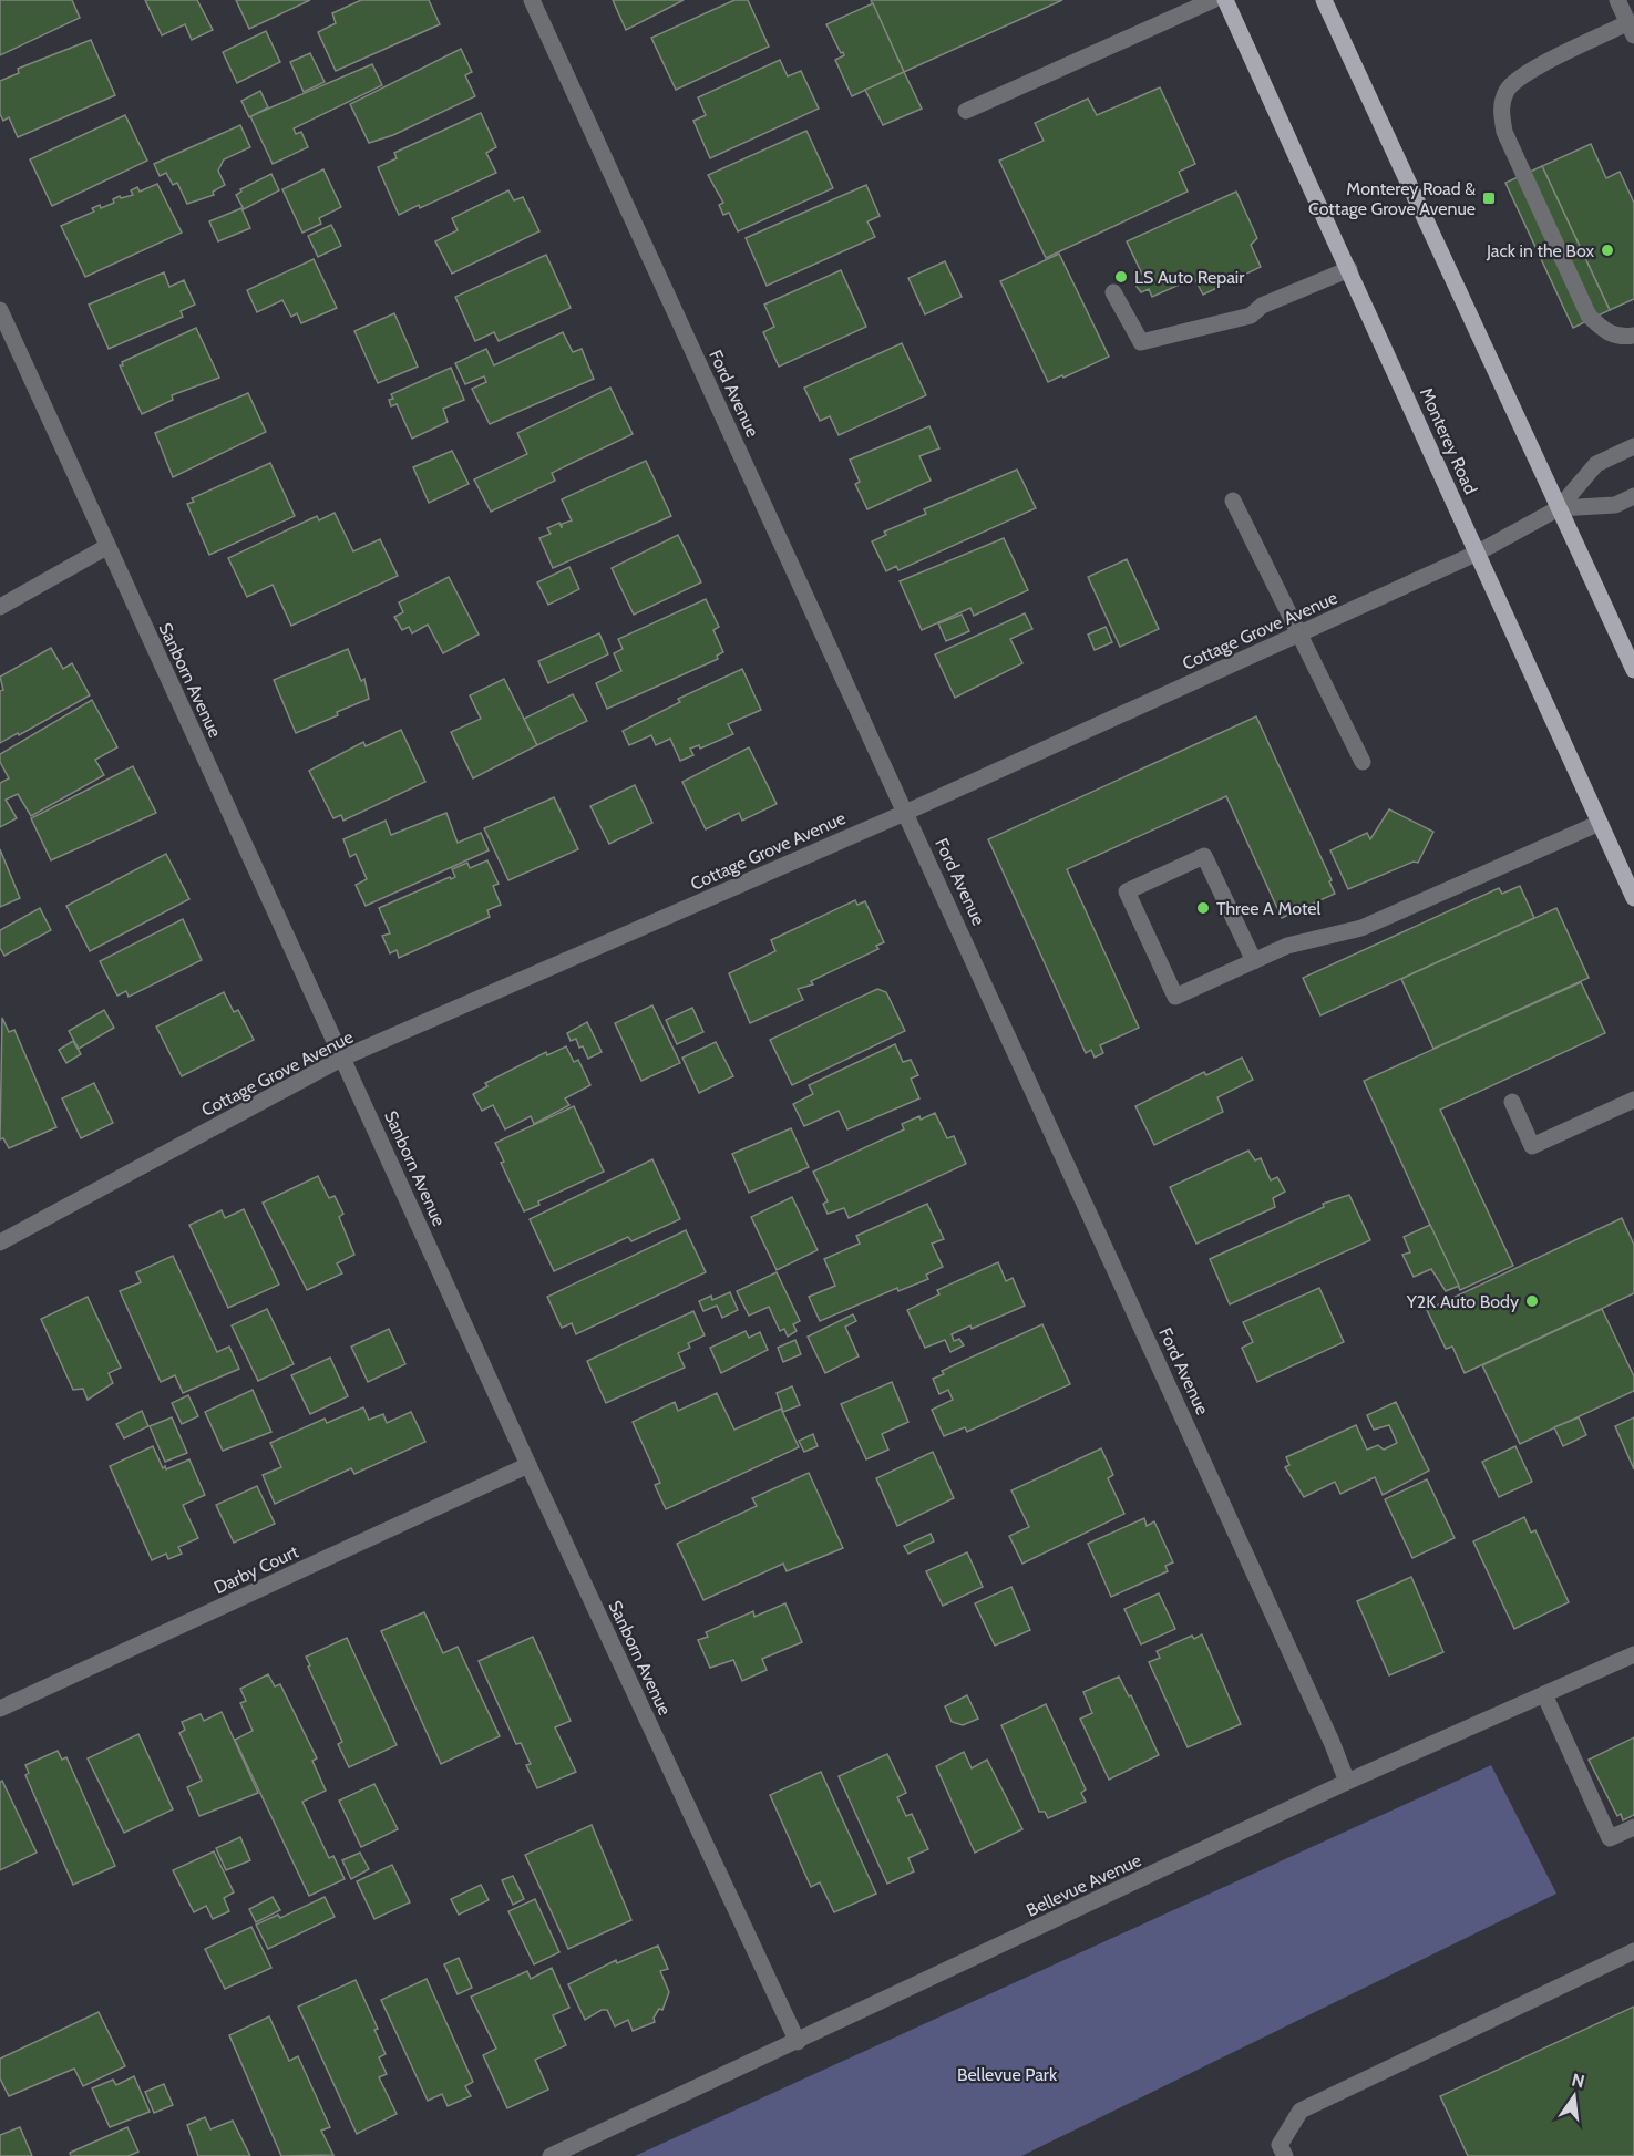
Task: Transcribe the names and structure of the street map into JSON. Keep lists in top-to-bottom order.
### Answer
{
  "streets": {
    "main road": ["Monterey Road"],
    "street": [
      "Ford Avenue",
      "Cottage Grove Avenue",
      "Sanborn Avenue",
      "Darby Court",
      "Bellevue Avenue"
    ]
  },
  "crossings": [
    ["Ford Avenue", "Cottage Grove Avenue"],
    ["Ford Avenue", "Bellevue Avenue"],
    ["Monterey Road", "Cottage Grove Avenue"],
    ["Cottage Grove Avenue", "Sanborn Avenue"],
    ["Sanborn Avenue", "Darby Court"],
    ["Sanborn Avenue", "Bellevue Avenue"]
  ],
  "parks": ["Bellevue Park"],
  "places": {
    "transit": ["Monterey Road & Cottage Grove Avenue"],
    "other": [
      "Jack in the Box",
      "LS Auto Repair",
      "Three A Motel",
      "Y2K Auto Body"
    ]
  },
  "north": "top"
}
